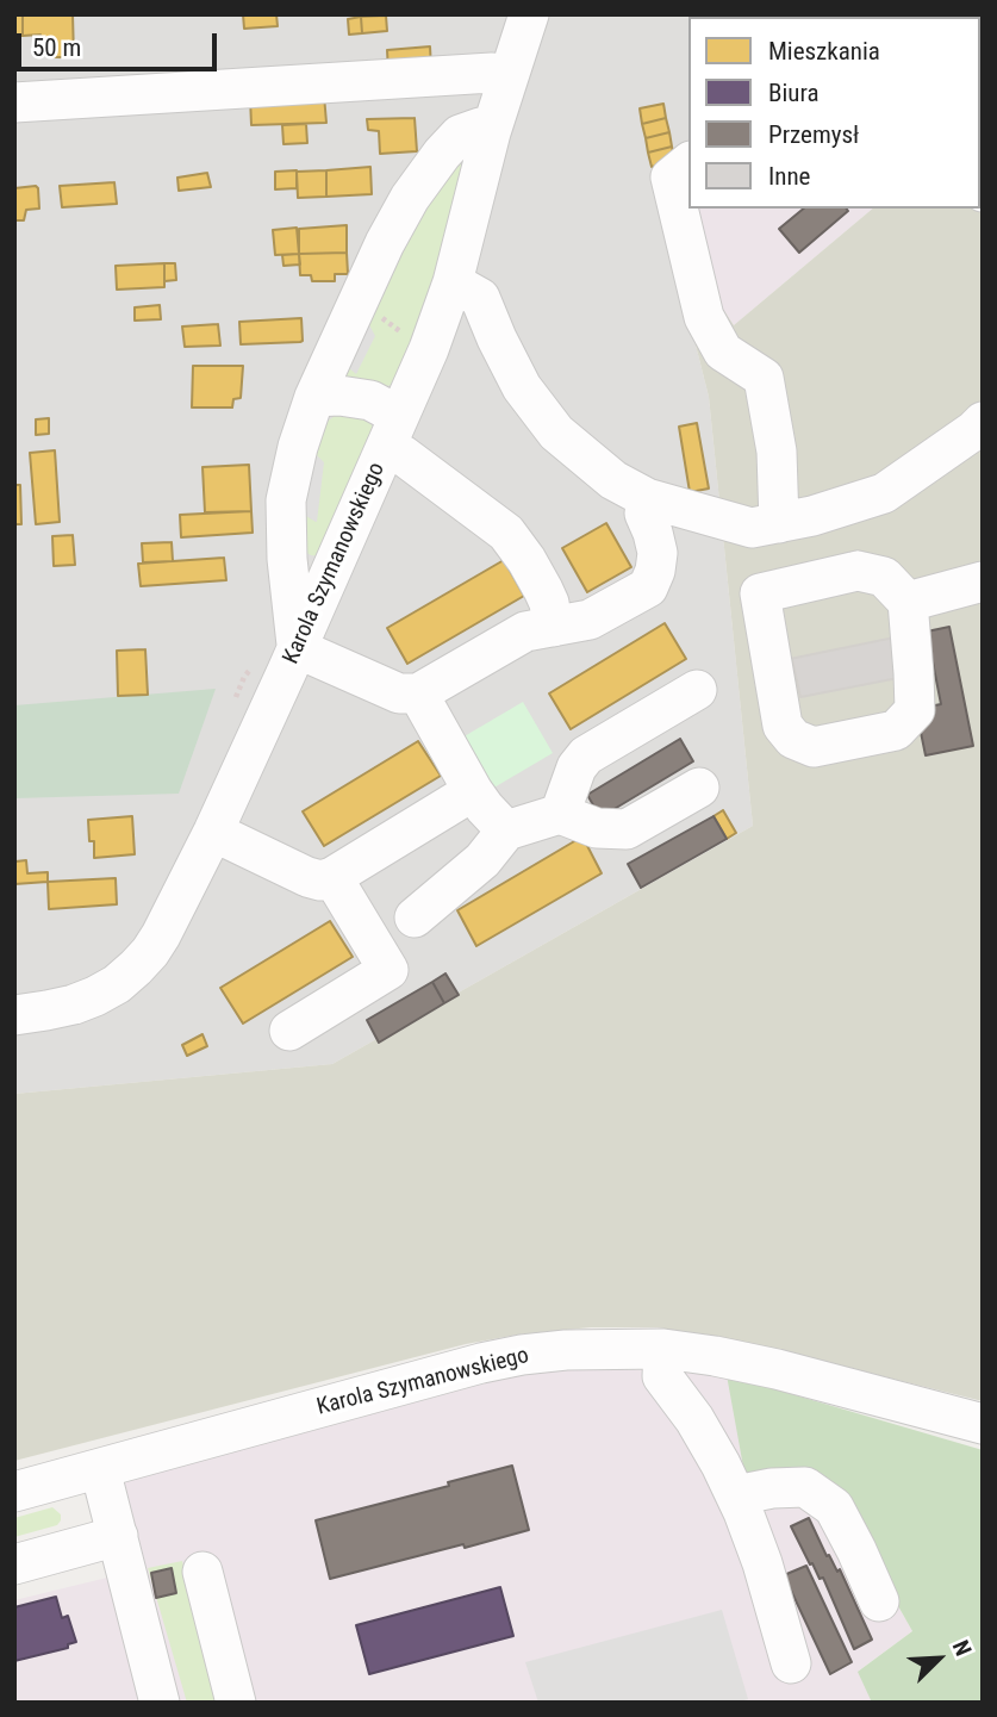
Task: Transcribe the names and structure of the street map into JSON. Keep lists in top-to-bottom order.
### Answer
{
  "streets": {
    "street": ["Karola Szymanowskiego"]
  },
  "legend": [
    "Mieszkania",
    "Biura",
    "Przemysł",
    "Inne"
  ],
  "scale_bar": "50 m",
  "north": "top right"
}
